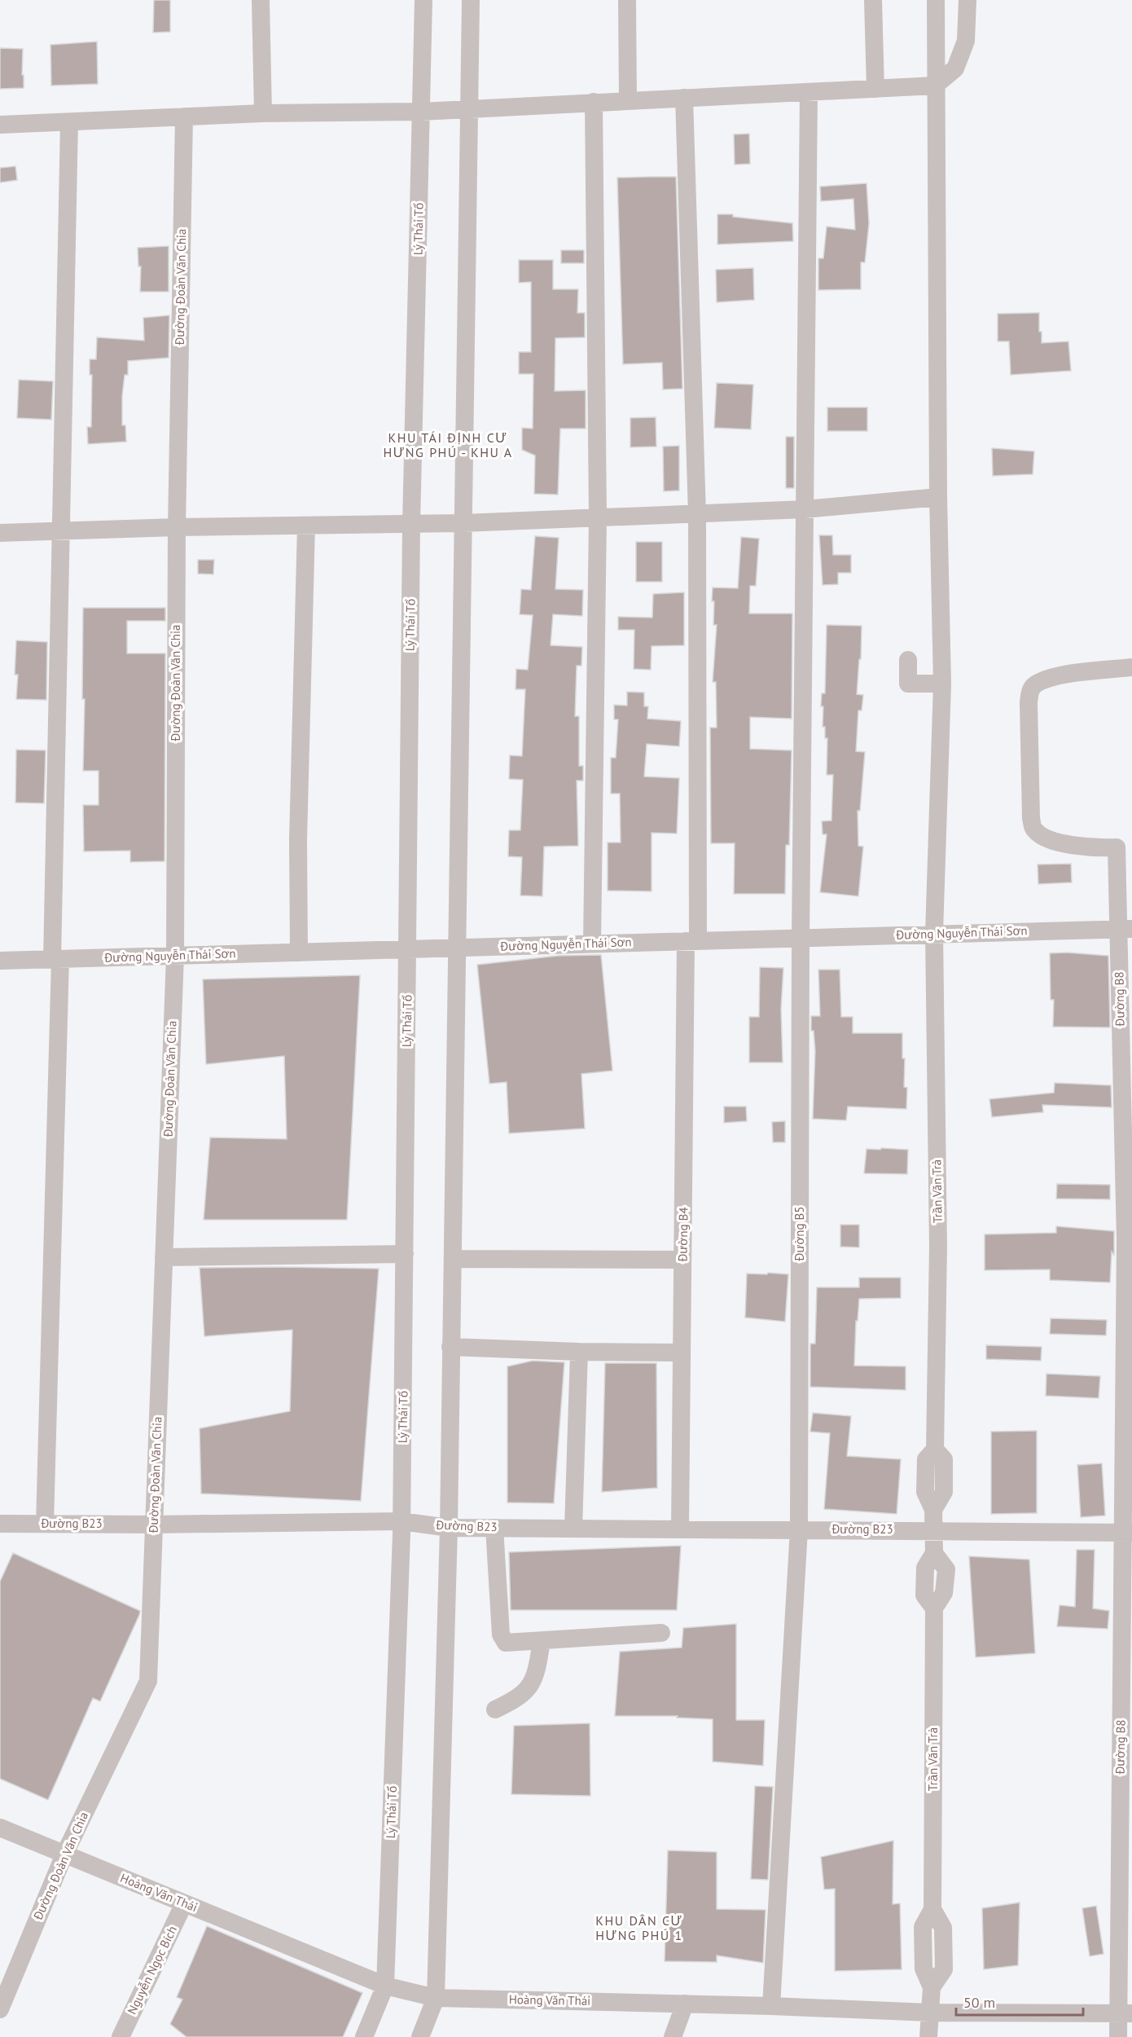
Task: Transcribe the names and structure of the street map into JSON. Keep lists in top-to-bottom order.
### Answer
{
  "streets": {
    "street": [
      "Lý Thái Tổ",
      "Đường Đoàn Văn Chia",
      "Đường Nguyễn Thái Sơn",
      "Đường B8",
      "Trần Văn Trà",
      "Đường B5",
      "Đường B4",
      "Đường B23",
      "Hoàng Văn Thái",
      "Nguyễn Ngọc Bích"
    ]
  },
  "crossings": [
    ["Lý Thái Tổ", "Đường Nguyễn Thái Sơn"],
    ["Lý Thái Tổ", "Đường B23"],
    ["Lý Thái Tổ", "Hoàng Văn Thái"],
    ["Đường Đoàn Văn Chia", "Đường Nguyễn Thái Sơn"],
    ["Đường Đoàn Văn Chia", "Đường B23"],
    ["Đường Đoàn Văn Chia", "Hoàng Văn Thái"],
    ["Đường Nguyễn Thái Sơn", "Đường B8"],
    ["Đường Nguyễn Thái Sơn", "Trần Văn Trà"],
    ["Đường Nguyễn Thái Sơn", "Đường B5"],
    ["Đường Nguyễn Thái Sơn", "Đường B4"],
    ["Đường B8", "Đường B23"],
    ["Đường B8", "Hoàng Văn Thái"],
    ["Trần Văn Trà", "Đường B23"],
    ["Trần Văn Trà", "Hoàng Văn Thái"],
    ["Đường B5", "Đường B23"],
    ["Đường B5", "Hoàng Văn Thái"],
    ["Đường B4", "Đường B23"],
    ["Hoàng Văn Thái", "Nguyễn Ngọc Bích"]
  ],
  "districts": ["KHU TÁI ĐỊNH CƯ HƯNG PHÚ - KHU A", "KHU DÂN CƯ HƯNG PHÚ 1"],
  "scale_bar": "50 m"
}
